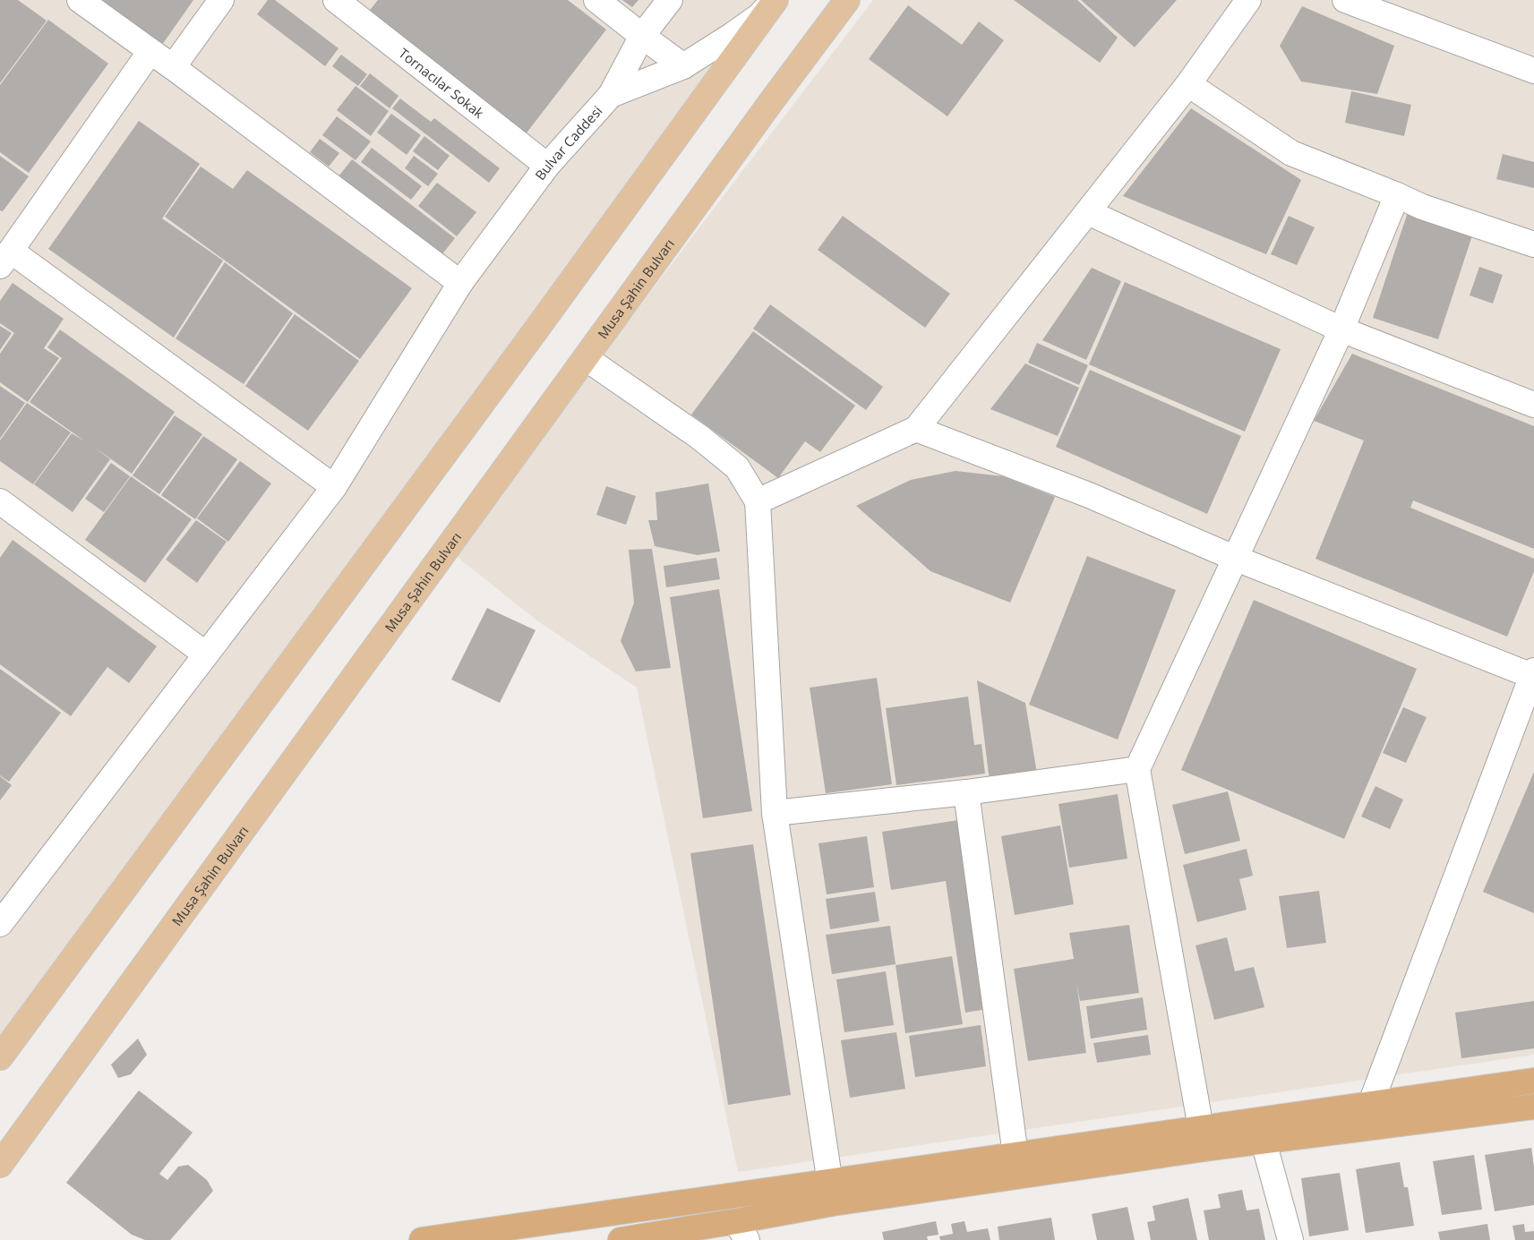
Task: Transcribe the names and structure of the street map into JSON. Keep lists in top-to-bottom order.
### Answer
{
  "streets": {
    "main road": ["Musa Şahin Bulvarı"],
    "street": ["Tornacılar Sokak", "Bulvar Caddesi"]
  },
  "crossings": [
    ["Tornacılar Sokak", "Bulvar Caddesi"]
  ]
}
